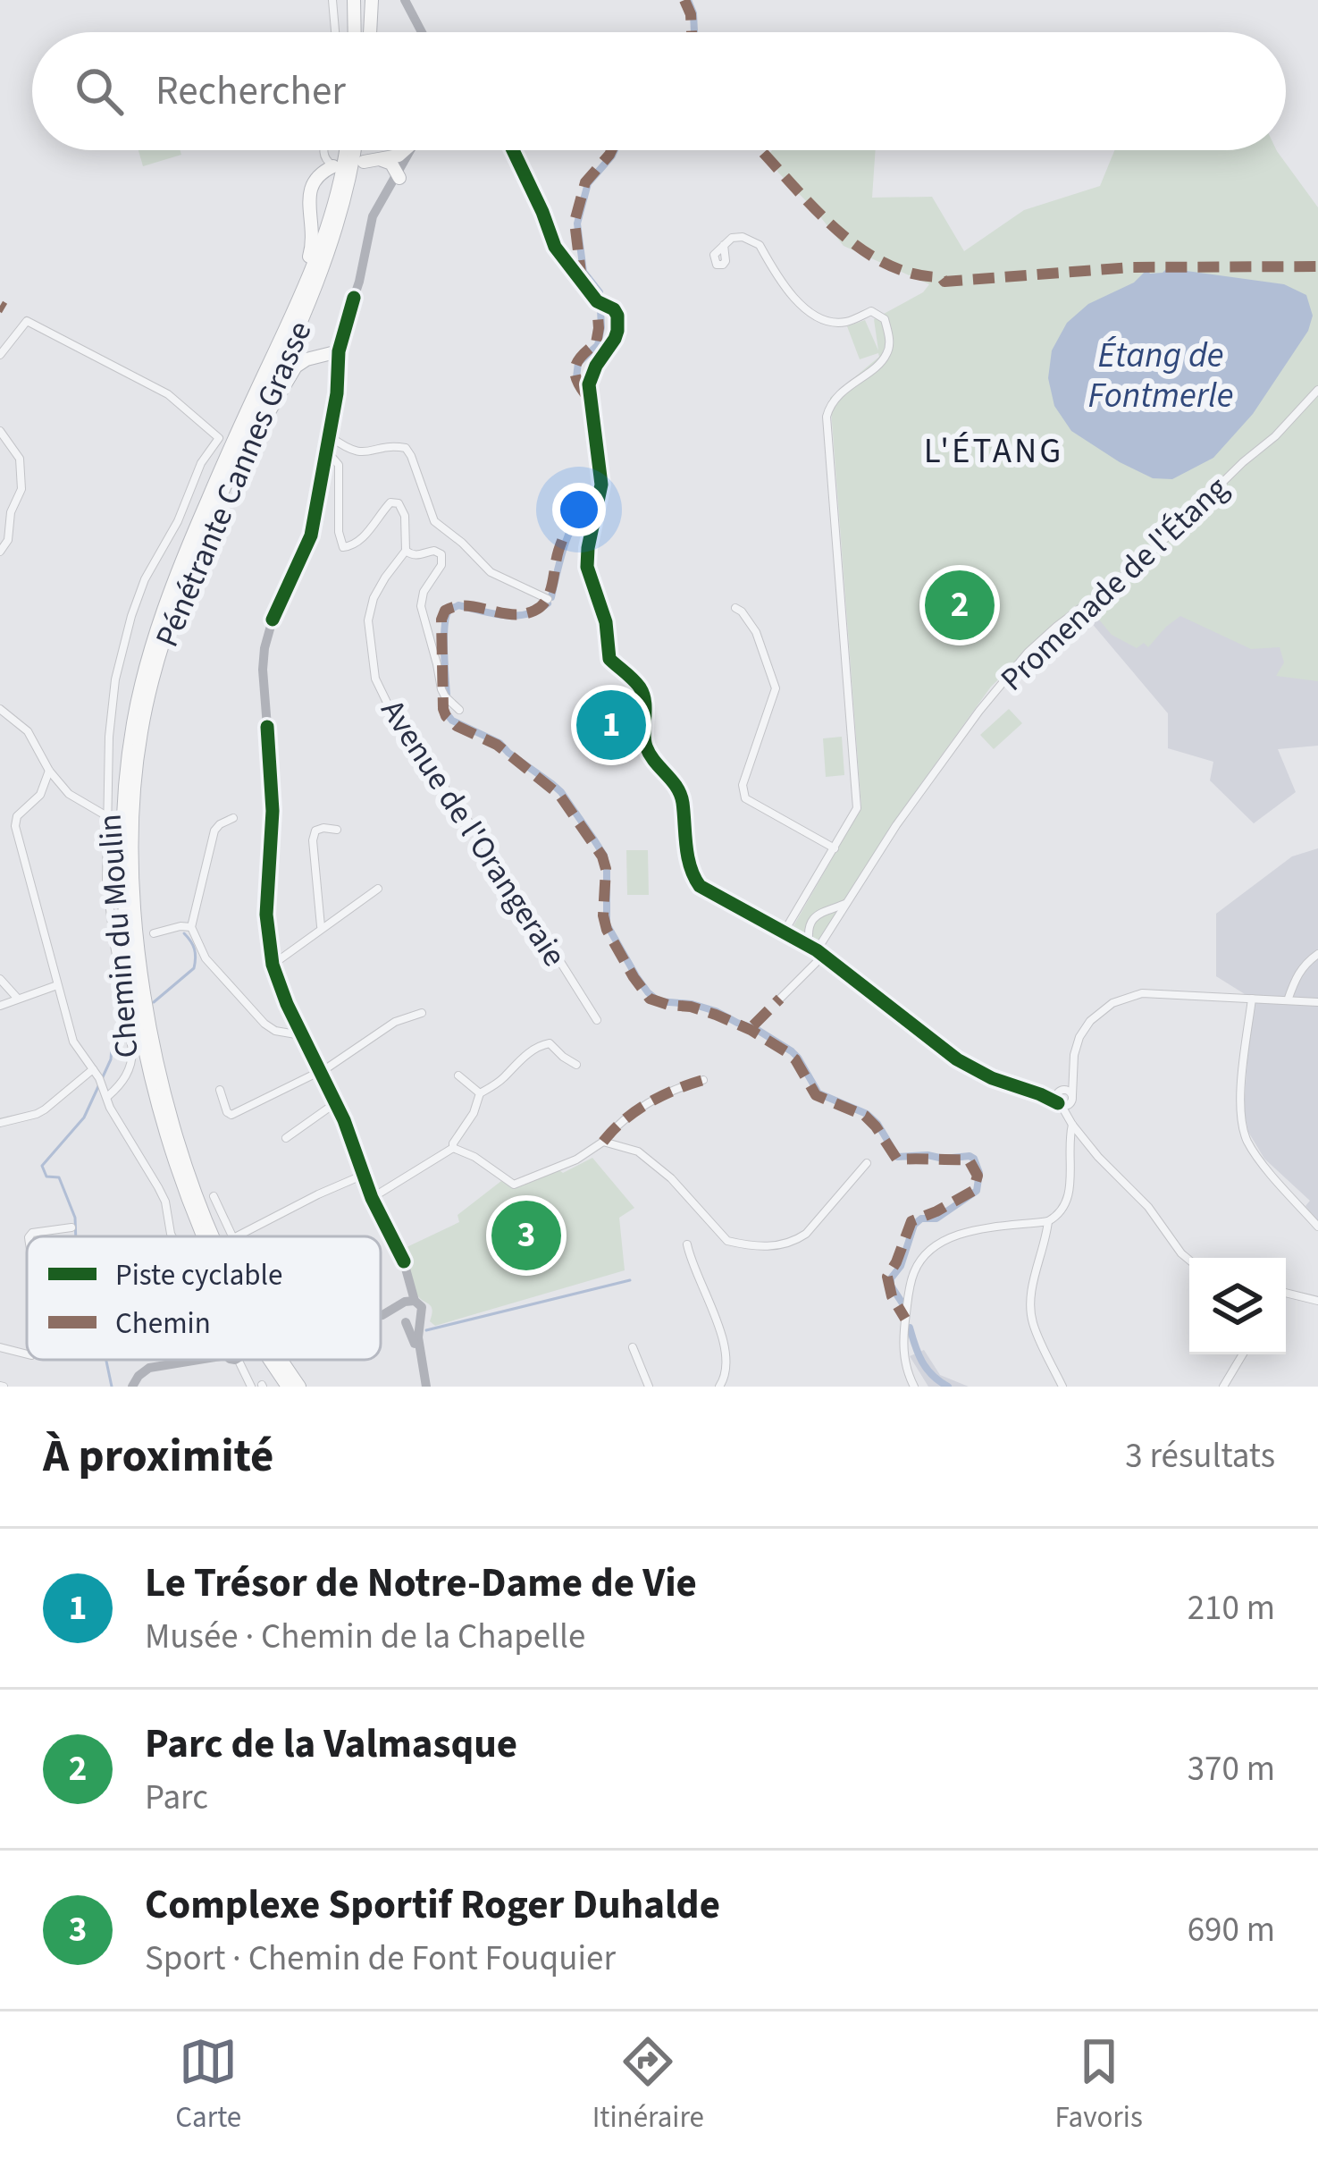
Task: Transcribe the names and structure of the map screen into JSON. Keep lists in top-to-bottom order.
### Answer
{
  "streets": {
    "highway": ["Pénétrante Cannes Grasse"],
    "street": ["Promenade de l'Étang", "Avenue de l'Orangeraie", "Chemin du Moulin"]
  },
  "districts": ["L'ÉTANG"],
  "water": ["Étang de Fontmerle"],
  "legend": ["Piste cyclable", "Chemin"],
  "page": {
    "search": "Rechercher",
    "pins": ["2", "1", "3"],
    "heading": ["À proximité", "3 résultats"],
    "list": [
      {
        "mark": "1",
        "name": "Le Trésor de Notre-Dame de Vie",
        "note": "Musée · Chemin de la Chapelle",
        "value": "210 m"
      },
      {
        "mark": "2",
        "name": "Parc de la Valmasque",
        "note": "Parc",
        "value": "370 m"
      },
      {
        "mark": "3",
        "name": "Complexe Sportif Roger Duhalde",
        "note": "Sport · Chemin de Font Fouquier",
        "value": "690 m"
      }
    ],
    "nav": ["Carte", "Itinéraire", "Favoris"]
  }
}
